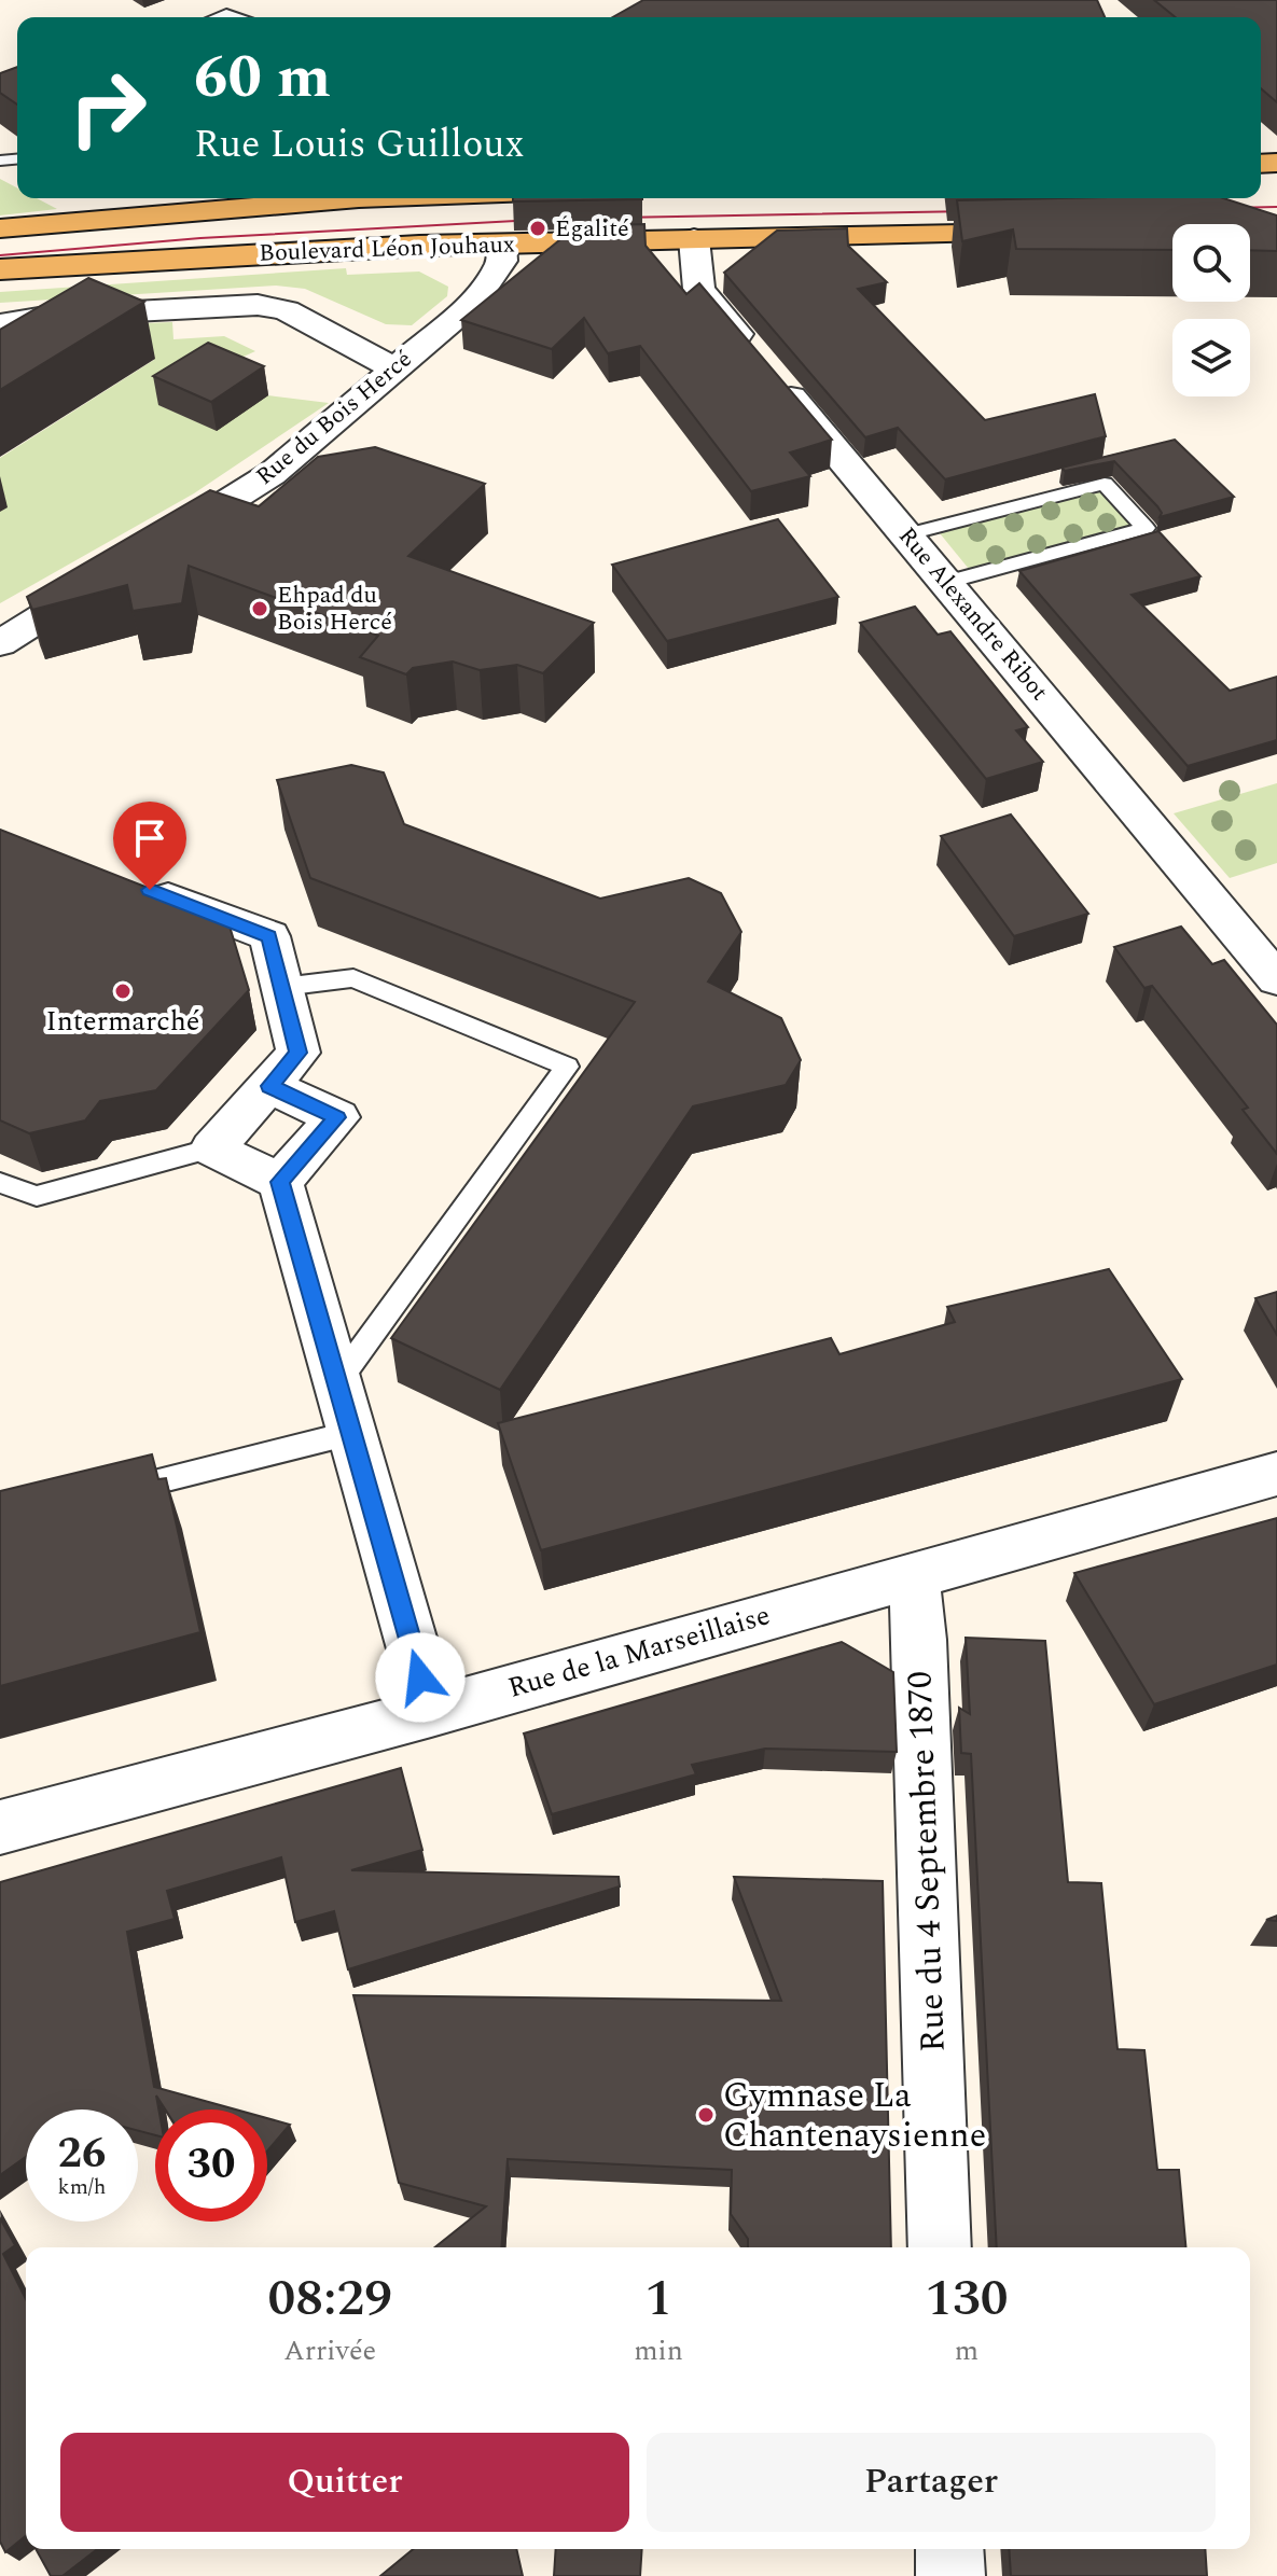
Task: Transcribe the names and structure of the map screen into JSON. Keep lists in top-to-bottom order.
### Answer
{
  "streets": {
    "main road": ["Boulevard Léon Jouhaux"],
    "street": [
      "Rue du Bois Hercé",
      "Rue Alexandre Ribot",
      "Rue de la Marseillaise",
      "Rue du 4 Septembre 1870"
    ]
  },
  "crossings": [
    ["Boulevard Léon Jouhaux", "Rue du Bois Hercé"],
    ["Boulevard Léon Jouhaux", "Rue Alexandre Ribot"],
    ["Rue de la Marseillaise", "Rue du 4 Septembre 1870"]
  ],
  "places": [
    "Égalité",
    "Ehpad du Bois Hercé",
    "Intermarché",
    "Gymnase La Chantenaysienne"
  ],
  "page": {
    "turn": ["60 m", "Rue Louis Guilloux"],
    "speed": "26 km/h",
    "limit": "30",
    "eta": [
      "08:29",
      "Arrivée",
      "1",
      "min",
      "130",
      "m"
    ],
    "buttons": ["Quitter", "Partager"]
  }
}
